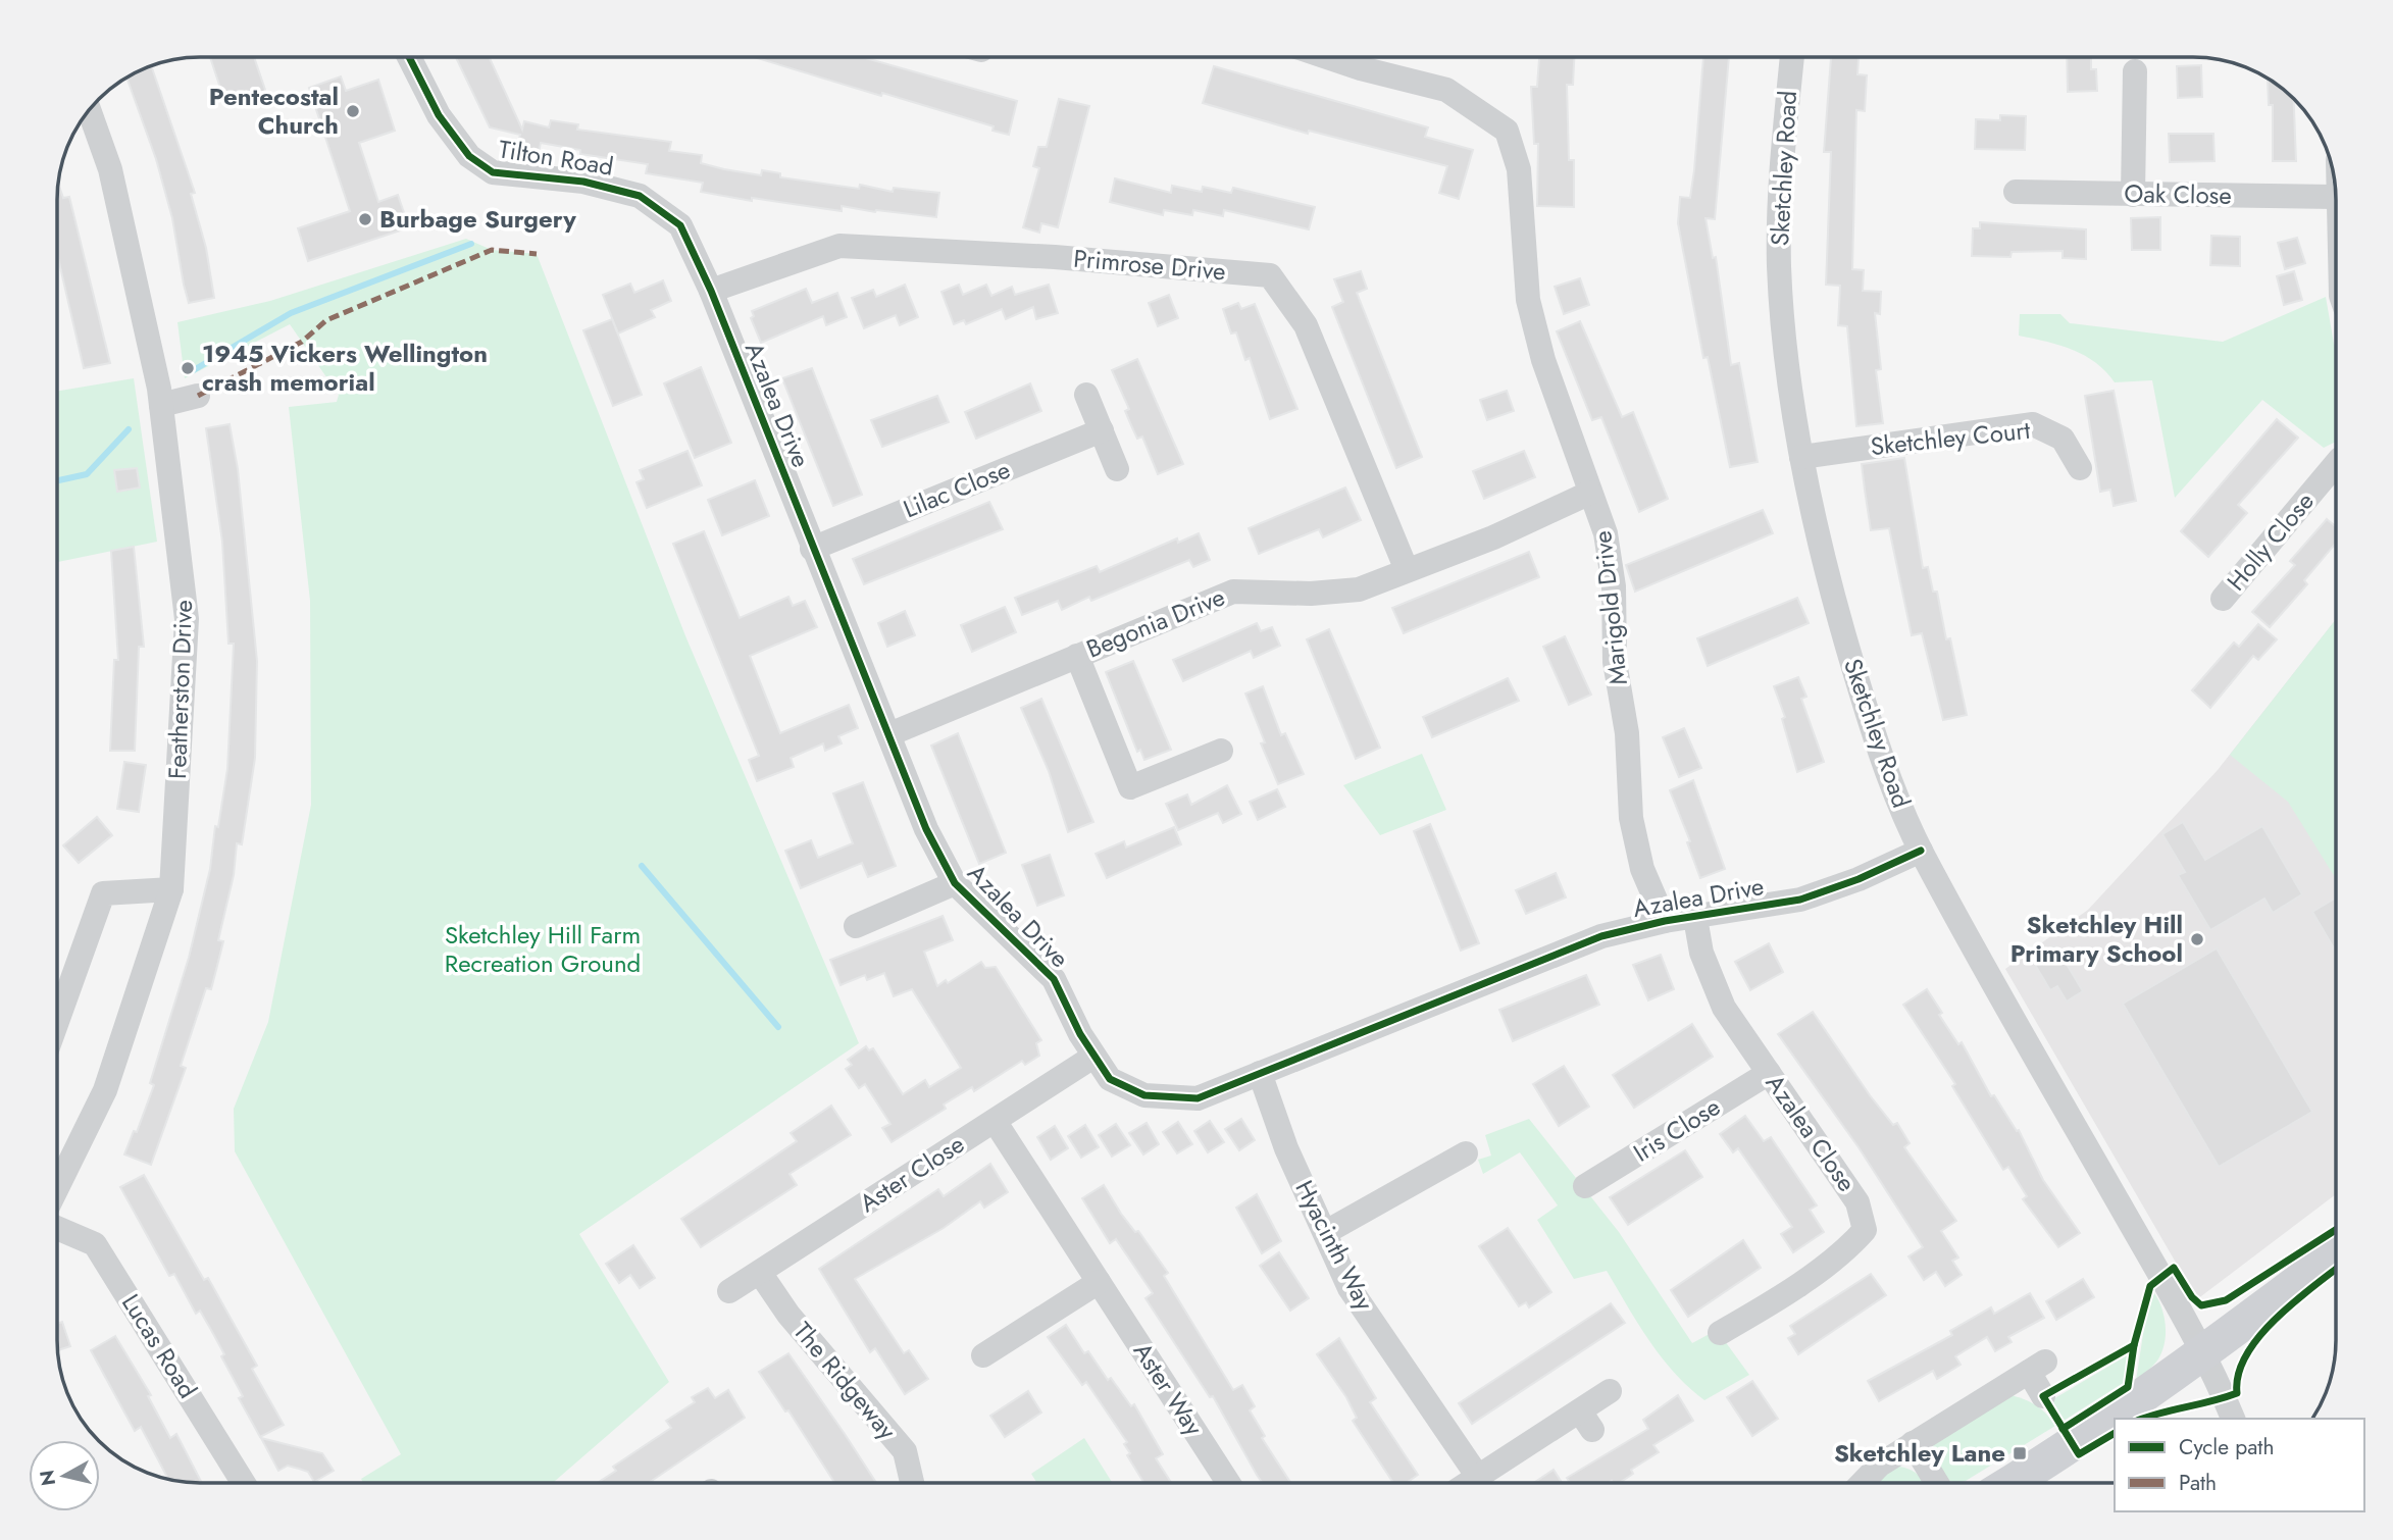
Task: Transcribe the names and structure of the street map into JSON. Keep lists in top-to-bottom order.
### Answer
{
  "streets": {
    "street": [
      "Tilton Road",
      "Sketchley Road",
      "Oak Close",
      "Primrose Drive",
      "Azalea Drive",
      "Sketchley Court",
      "Lilac Close",
      "Holly Close",
      "Marigold Drive",
      "Begonia Drive",
      "Featherston Drive",
      "Iris Close",
      "Azalea Close",
      "Aster Close",
      "Hyacinth Way",
      "Lucas Road",
      "The Ridgeway",
      "Aster Way"
    ]
  },
  "crossings": [
    ["Tilton Road", "Azalea Drive"],
    ["Sketchley Road", "Azalea Drive"],
    ["Sketchley Road", "Sketchley Court"],
    ["Primrose Drive", "Azalea Drive"],
    ["Primrose Drive", "Begonia Drive"],
    ["Azalea Drive", "Lilac Close"],
    ["Azalea Drive", "Marigold Drive"],
    ["Azalea Drive", "Begonia Drive"],
    ["Azalea Drive", "Azalea Close"],
    ["Azalea Drive", "Aster Close"],
    ["Azalea Drive", "Hyacinth Way"],
    ["Marigold Drive", "Begonia Drive"],
    ["Iris Close", "Azalea Close"],
    ["Aster Close", "The Ridgeway"],
    ["Aster Close", "Aster Way"]
  ],
  "parks": ["Sketchley Hill Farm Recreation Ground"],
  "places": {
    "other": [
      "Pentecostal Church",
      "Burbage Surgery",
      "1945 Vickers Wellington crash memorial",
      "Sketchley Hill Primary School"
    ],
    "transit": ["Sketchley Lane"]
  },
  "legend": ["Cycle path", "Path"],
  "north": "left"
}
